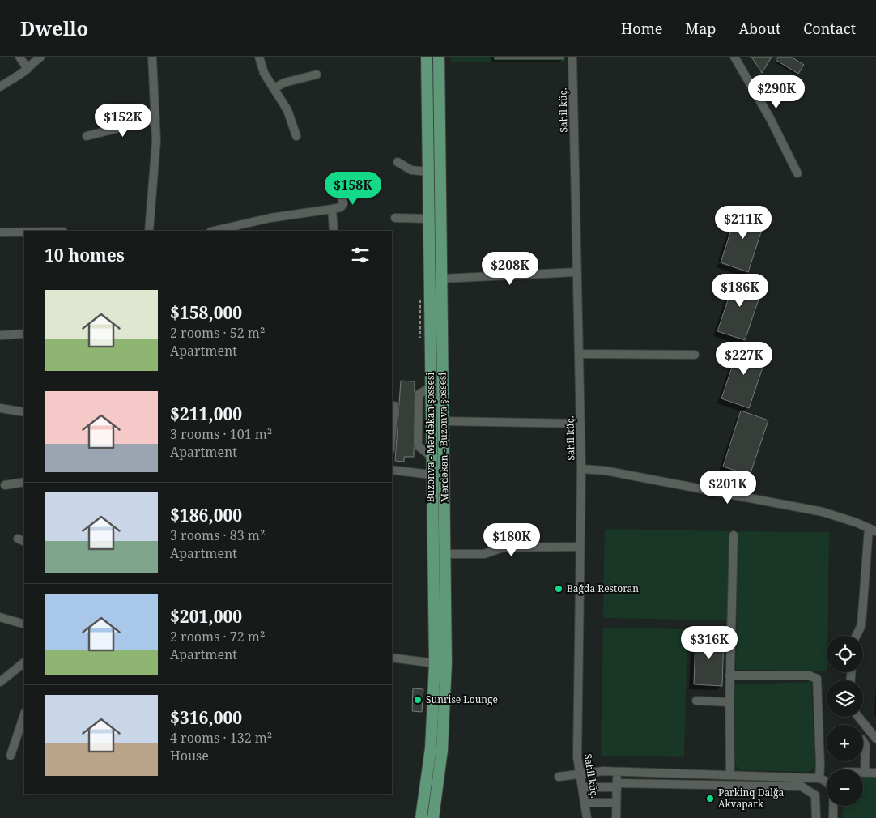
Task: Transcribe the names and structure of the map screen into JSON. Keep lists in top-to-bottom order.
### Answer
{
  "streets": {
    "main road": ["Buzonva - Mərdəkan şossesi", "Mərdəkan - Buzonva şossesi"],
    "street": ["Sahil küç."]
  },
  "places": ["Bağda Restoran", "Sunrise Lounge", "Parkinq Dalğa Akvapark"],
  "page": {
    "header": "Dwello",
    "nav": [
      "Home",
      "Map",
      "About",
      "Contact"
    ],
    "price": [
      "$290K",
      "$152K",
      "$158K",
      "$211K",
      "$208K",
      "$186K",
      "$227K",
      "$201K",
      "$180K",
      "$316K"
    ],
    "heading": "10 homes",
    "list": [
      {
        "name": "$158,000",
        "note": "2 rooms · 52 m² · Apartment"
      },
      {
        "name": "$211,000",
        "note": "3 rooms · 101 m² · Apartment"
      },
      {
        "name": "$186,000",
        "note": "3 rooms · 83 m² · Apartment"
      },
      {
        "name": "$201,000",
        "note": "2 rooms · 72 m² · Apartment"
      },
      {
        "name": "$316,000",
        "note": "4 rooms · 132 m² · House"
      }
    ],
    "map_buttons": ["+", "−"]
  }
}
